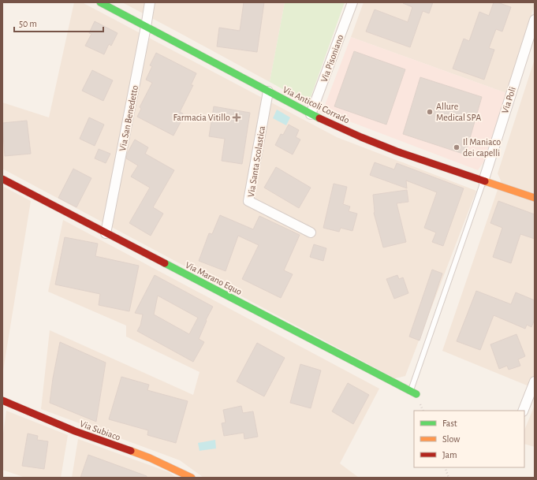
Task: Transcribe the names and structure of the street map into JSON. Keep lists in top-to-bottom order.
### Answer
{
  "streets": {
    "street": [
      "Via Pisoniano",
      "Via Poli",
      "Via Anticoli Corrado",
      "Via San Benedetto",
      "Via Santa Scolastica",
      "Via Marano Equo",
      "Via Subiaco"
    ]
  },
  "crossings": [
    ["Via Pisoniano", "Via Anticoli Corrado"],
    ["Via Poli", "Via Anticoli Corrado"],
    ["Via Anticoli Corrado", "Via San Benedetto"],
    ["Via Anticoli Corrado", "Via Santa Scolastica"],
    ["Via San Benedetto", "Via Marano Equo"]
  ],
  "places": {
    "other": ["Allure Medical SPA", "Il Maniaco dei capelli"],
    "health": ["Farmacia Vitillo"]
  },
  "legend": ["Fast", "Slow", "Jam"],
  "scale_bar": "50 m"
}
